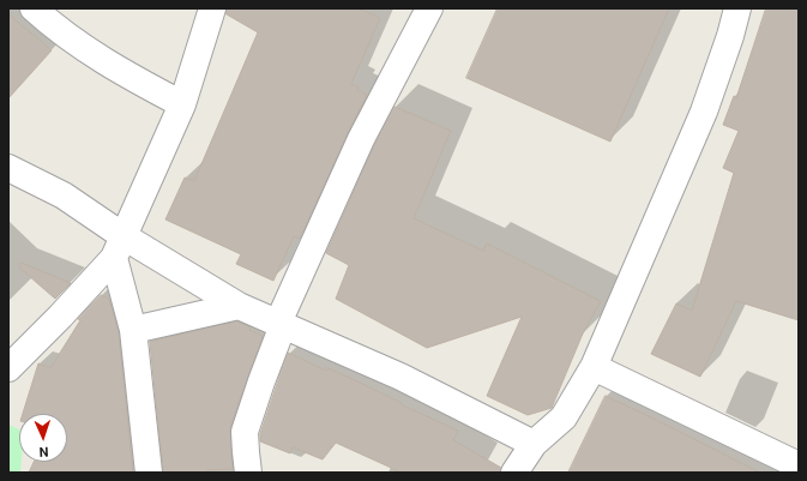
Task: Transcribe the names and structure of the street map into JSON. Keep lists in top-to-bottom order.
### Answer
{
  "north": "bottom"
}
